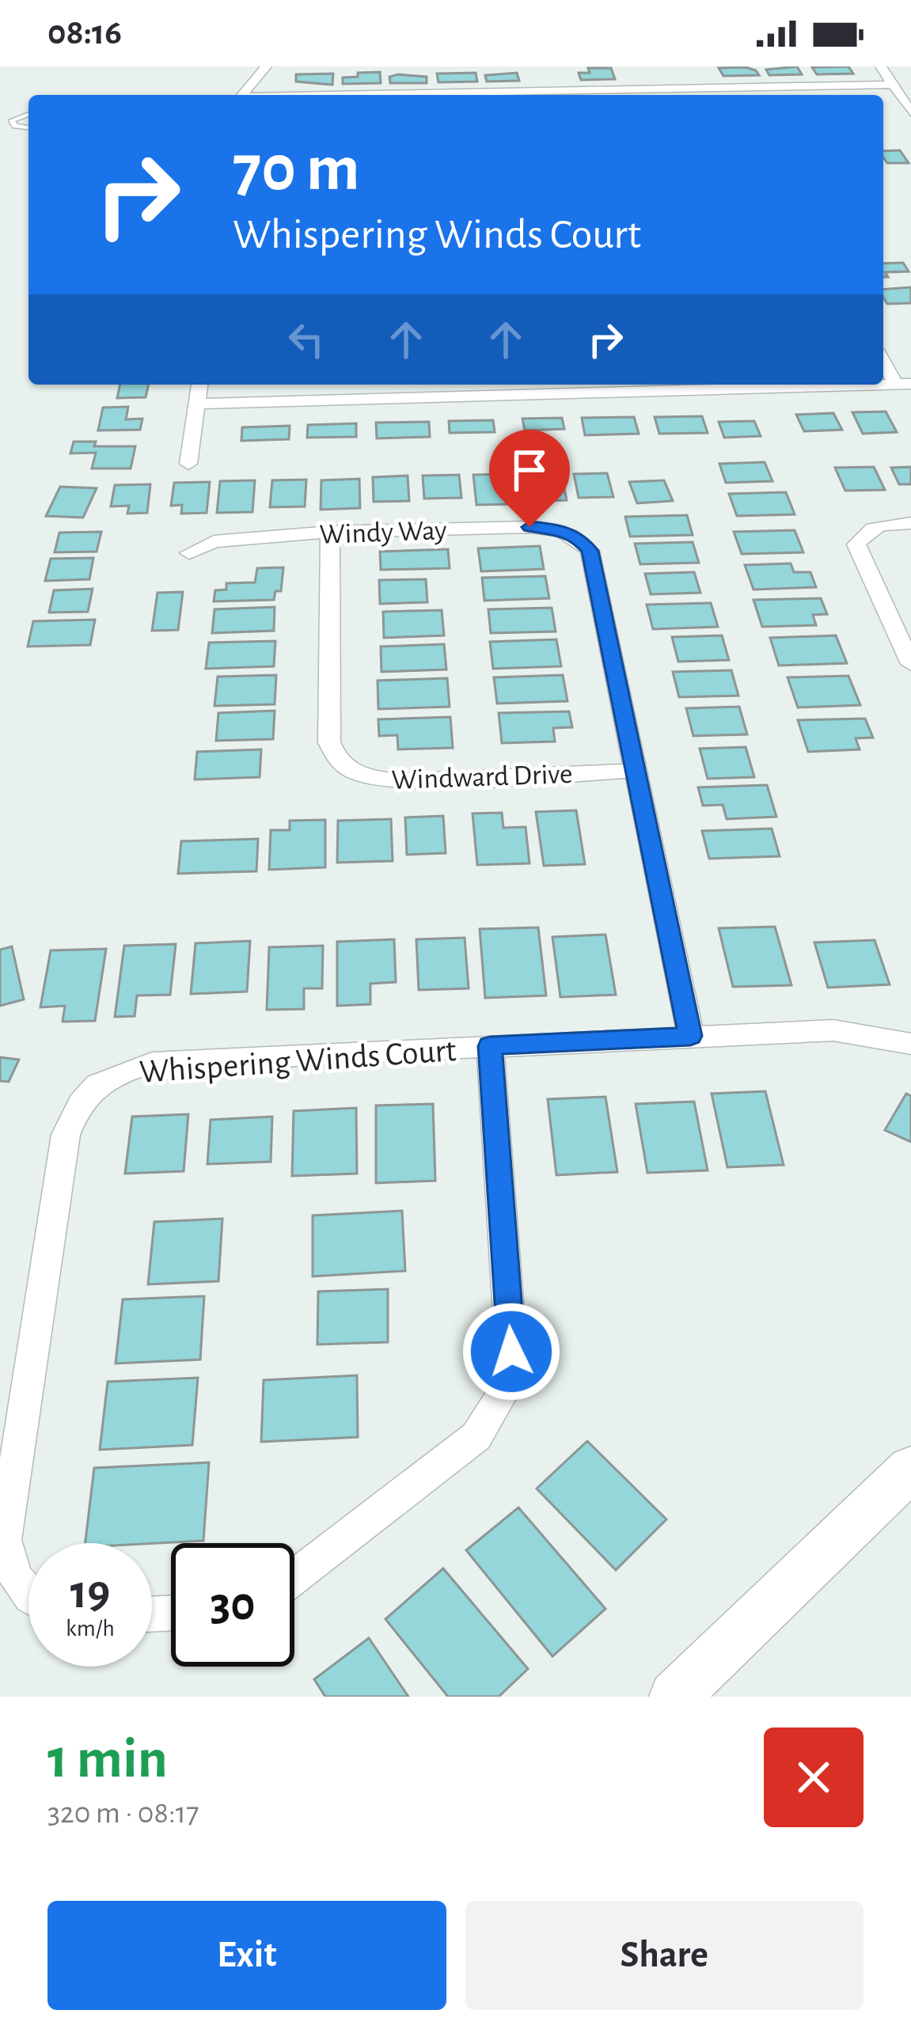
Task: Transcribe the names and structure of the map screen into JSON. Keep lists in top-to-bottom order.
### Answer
{
  "streets": {
    "street": ["Windy Way", "Windward Drive", "Whispering Winds Court"]
  },
  "crossings": [
    ["Windy Way", "Windward Drive"],
    ["Windy Way", "Whispering Winds Court"]
  ],
  "page": {
    "status": "08:16",
    "turn": ["70 m", "Whispering Winds Court"],
    "speed": "19 km/h",
    "limit": "30",
    "heading": ["1 min", "320 m · 08:17"],
    "buttons": ["Exit", "Share"]
  }
}
